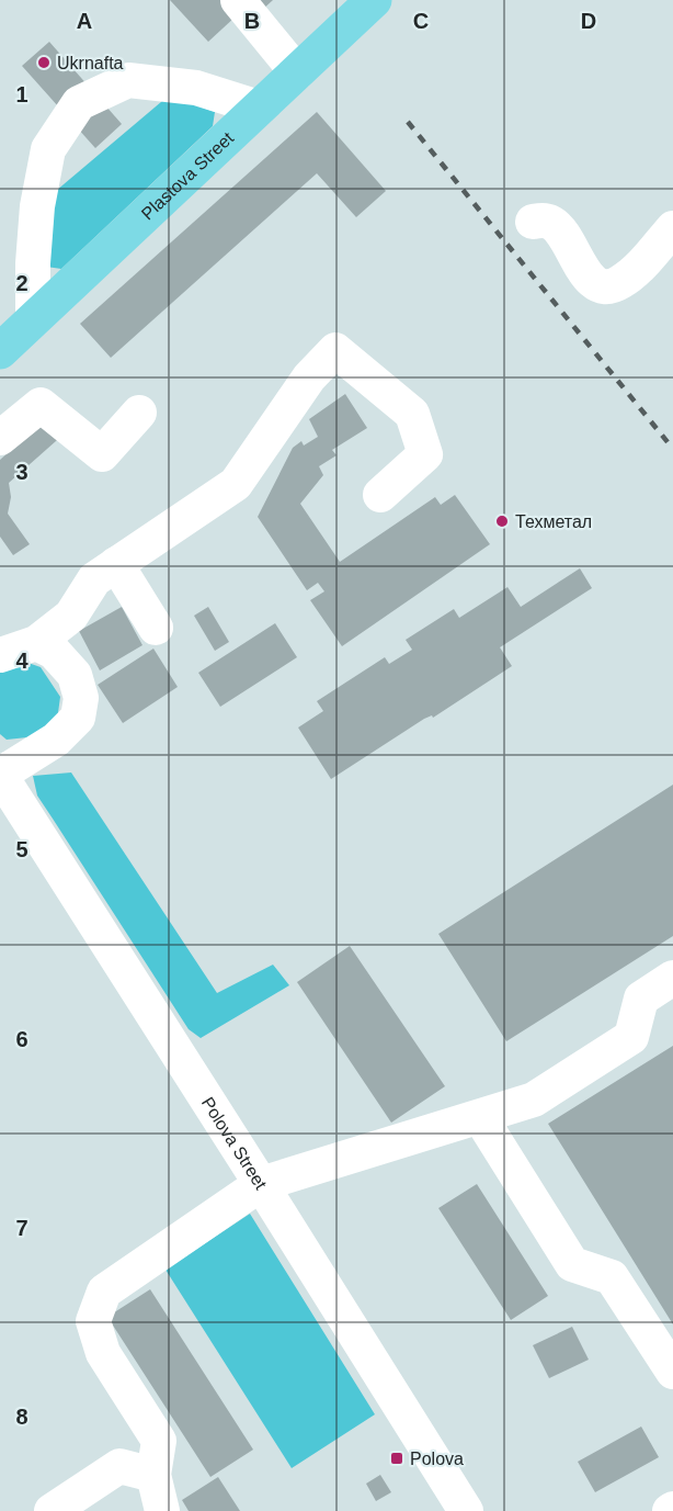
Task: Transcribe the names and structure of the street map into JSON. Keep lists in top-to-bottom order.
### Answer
{
  "streets": {
    "main road": ["Plastova Street"],
    "street": ["Polova Street"]
  },
  "places": {
    "other": ["Ukrnafta", "Техметал"],
    "transit": ["Polova"]
  },
  "grid": {
    "columns": [
      "A",
      "B",
      "C",
      "D"
    ],
    "rows": [
      "1",
      "2",
      "3",
      "4",
      "5",
      "6",
      "7",
      "8"
    ]
  }
}
